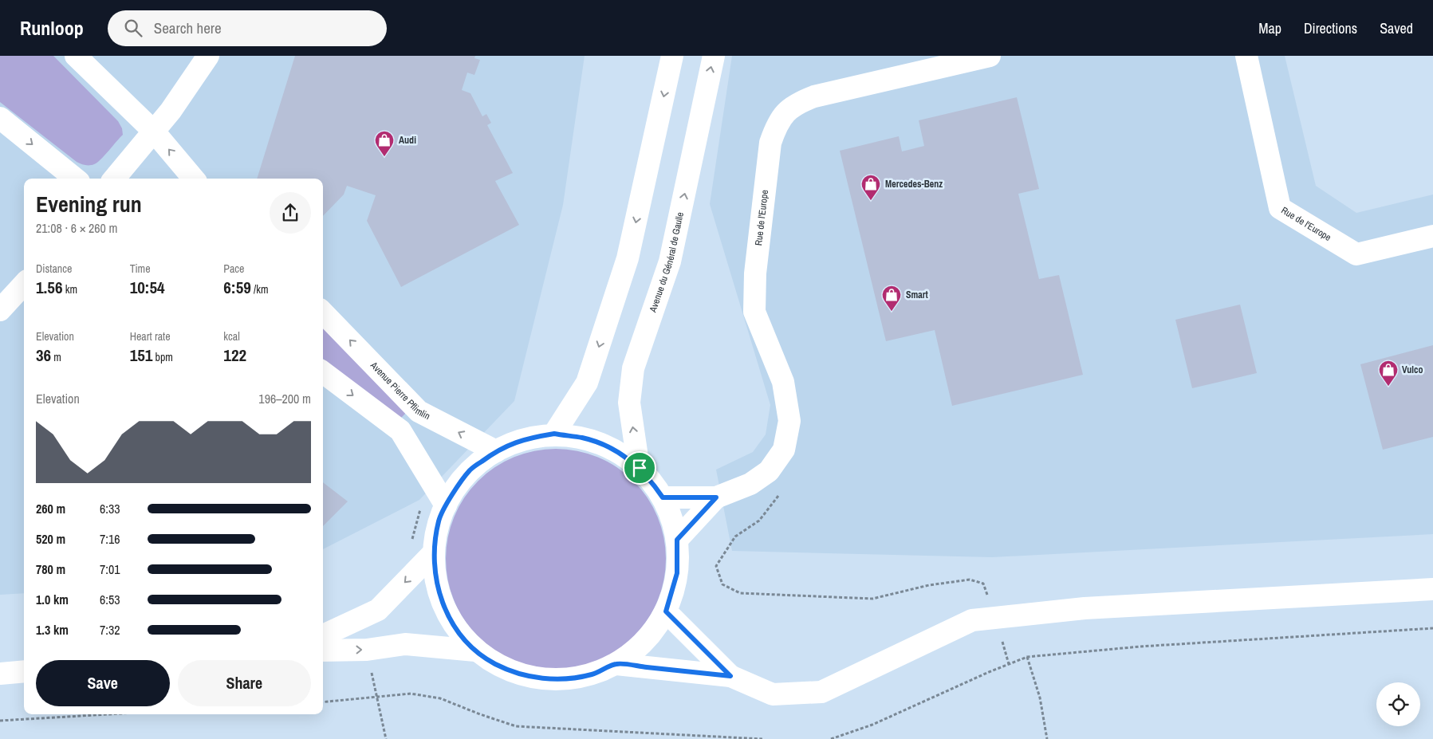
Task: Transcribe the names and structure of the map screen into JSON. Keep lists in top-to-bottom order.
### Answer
{
  "streets": {
    "main road": ["Rue de l'Europe", "Avenue du Général de Gaulle", "Avenue Pierre Pflimlin"]
  },
  "places": {
    "shop": [
      "Audi",
      "Mercedes-Benz",
      "Smart",
      "Vulco"
    ]
  },
  "page": {
    "header": "Runloop",
    "search": "Search here",
    "nav": ["Map", "Directions", "Saved"],
    "heading": ["Evening run", "21:08 · 6 × 260 m"],
    "stats": [
      ["Distance", "1.56 km"],
      ["Time", "10:54"],
      ["Pace", "6:59 /km"],
      ["Elevation", "36 m"],
      ["Heart rate", "151 bpm"],
      ["kcal", "122"]
    ],
    "chart": ["Elevation", "196–200 m"],
    "list": [
      {
        "name": "260 m",
        "note": "6:33"
      },
      {
        "name": "520 m",
        "note": "7:16"
      },
      {
        "name": "780 m",
        "note": "7:01"
      },
      {
        "name": "1.0 km",
        "note": "6:53"
      },
      {
        "name": "1.3 km",
        "note": "7:32"
      }
    ],
    "buttons": ["Save", "Share"]
  }
}
